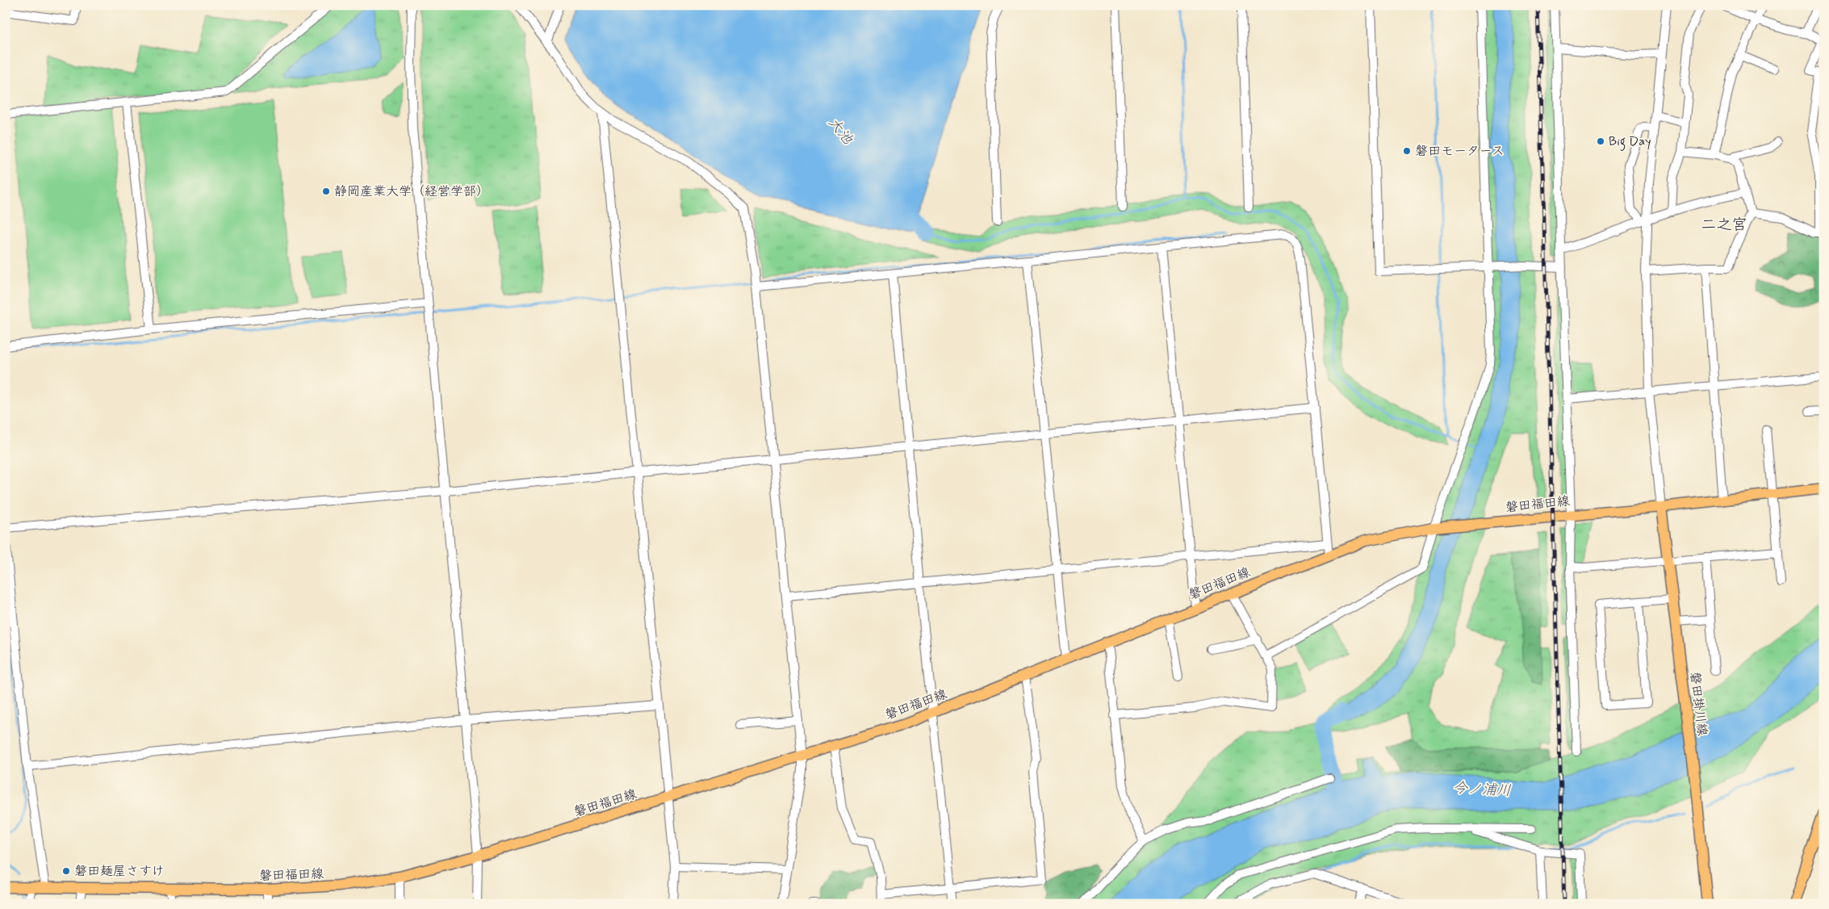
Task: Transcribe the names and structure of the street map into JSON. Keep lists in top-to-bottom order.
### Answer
{
  "streets": {
    "main road": ["磐田福田線", "磐田掛川線"]
  },
  "crossings": [
    ["磐田福田線", "磐田掛川線"]
  ],
  "districts": ["二之宮"],
  "water": ["大池", "今ノ浦川"],
  "places": [
    "Big Day",
    "磐田モータース",
    "静岡産業大学（経営学部）",
    "磐田麺屋さすけ"
  ]
}
